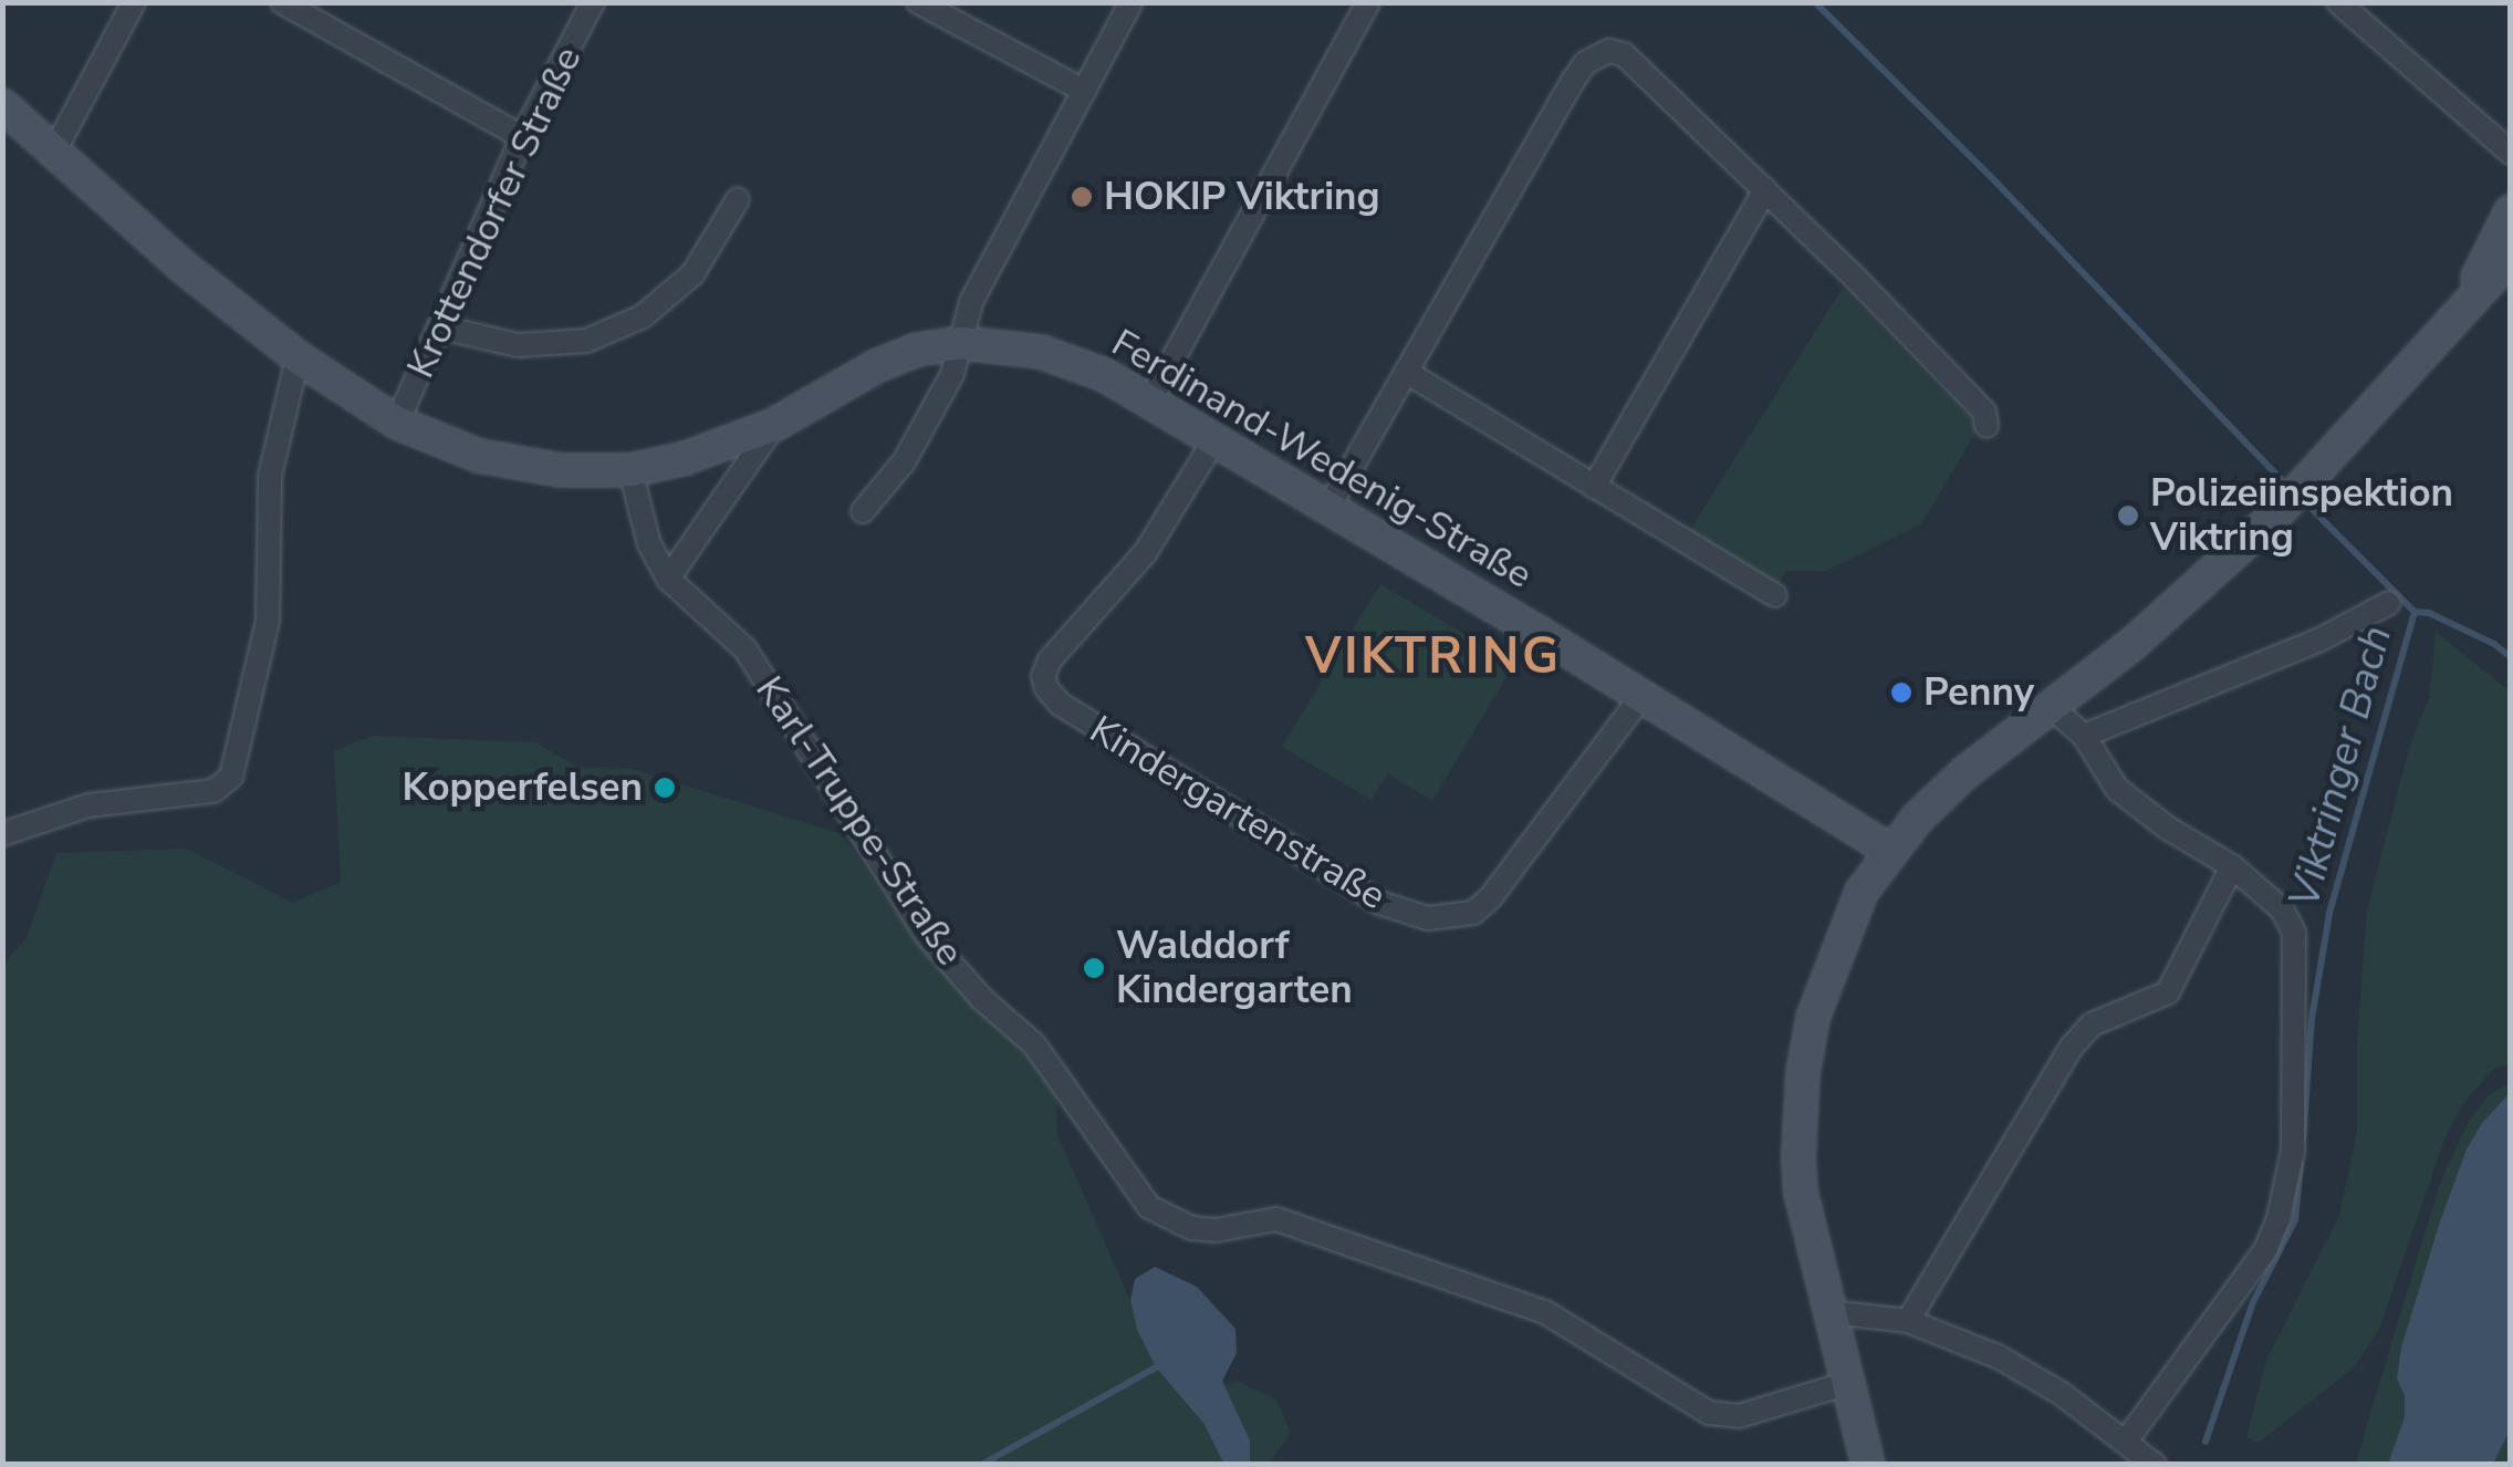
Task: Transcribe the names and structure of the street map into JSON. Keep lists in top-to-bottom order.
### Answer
{
  "streets": {
    "street": [
      "Krottendorfer Straße",
      "Ferdinand-Wedenig-Straße",
      "Kindergartenstraße",
      "Karl-Truppe-Straße"
    ]
  },
  "crossings": [
    ["Krottendorfer Straße", "Ferdinand-Wedenig-Straße"],
    ["Ferdinand-Wedenig-Straße", "Kindergartenstraße"],
    ["Ferdinand-Wedenig-Straße", "Karl-Truppe-Straße"]
  ],
  "districts": ["VIKTRING"],
  "water": ["Viktringer Bach"],
  "places": [
    "HOKIP Viktring",
    "Polizeiinspektion Viktring",
    "Penny",
    "Kopperfelsen",
    "Walddorf Kindergarten"
  ]
}
